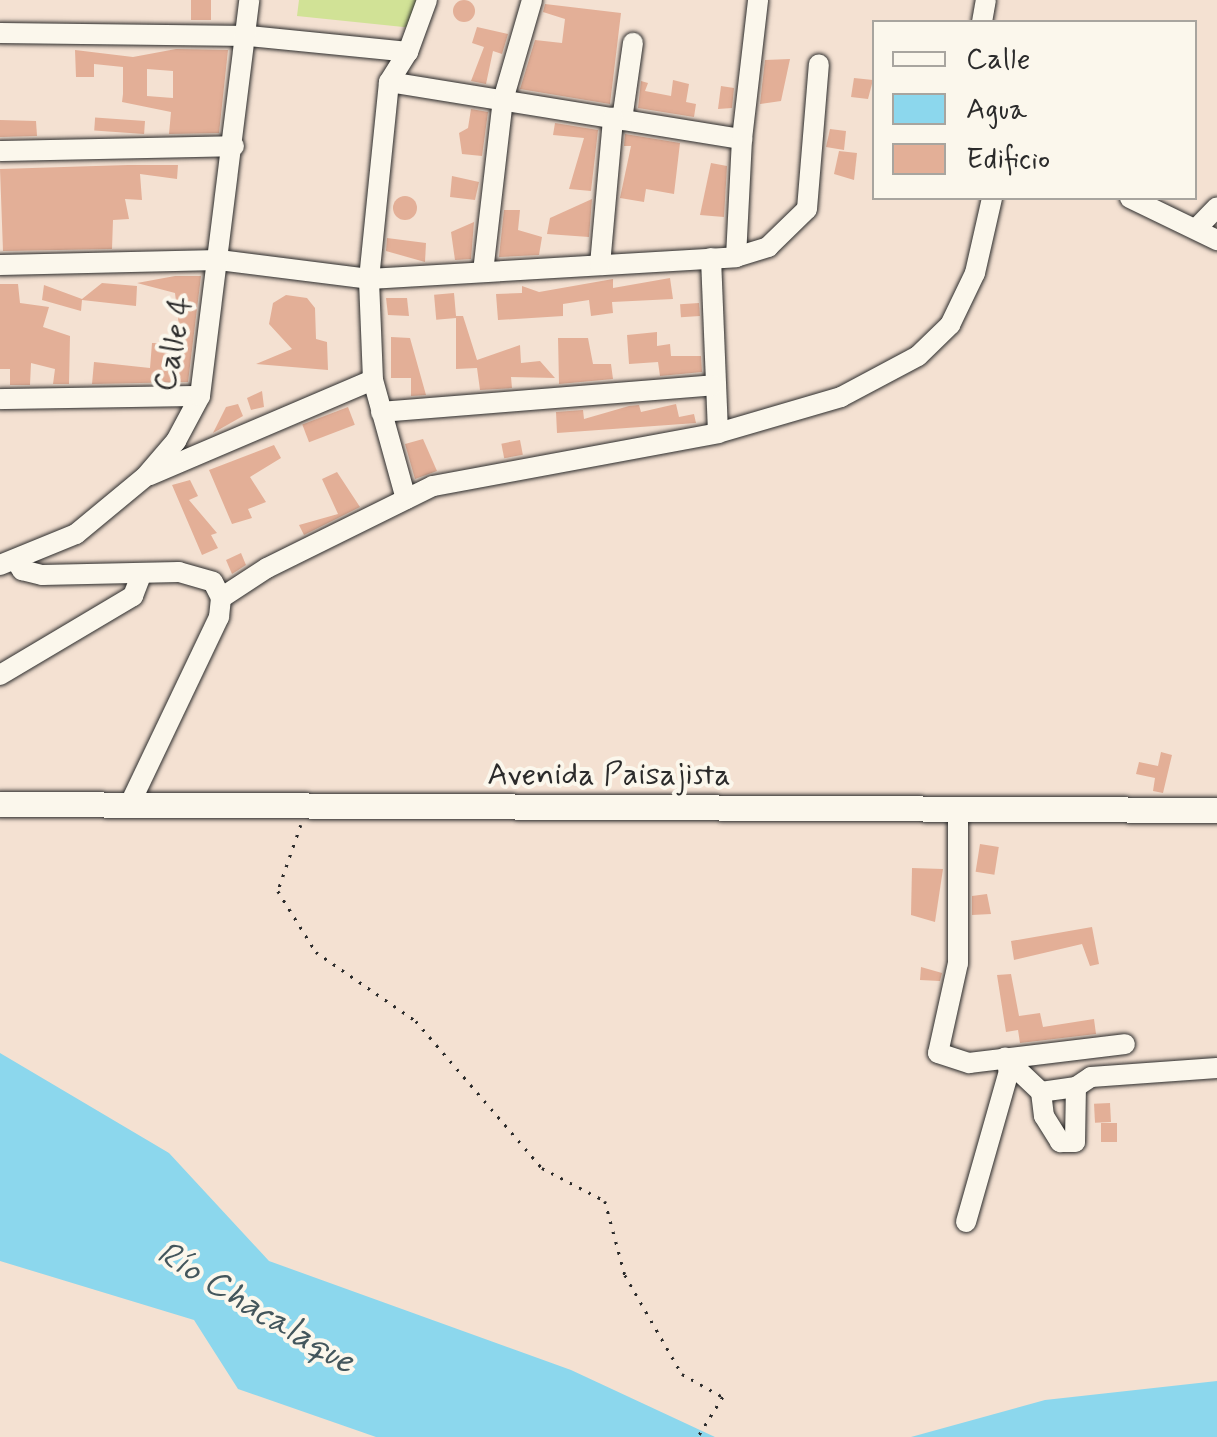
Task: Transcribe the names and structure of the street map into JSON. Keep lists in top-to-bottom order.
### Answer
{
  "streets": {
    "main road": ["Avenida Paisajista"],
    "street": ["Calle 4"]
  },
  "water": ["Río Chacalaque"],
  "legend": ["Calle", "Agua", "Edificio"]
}
